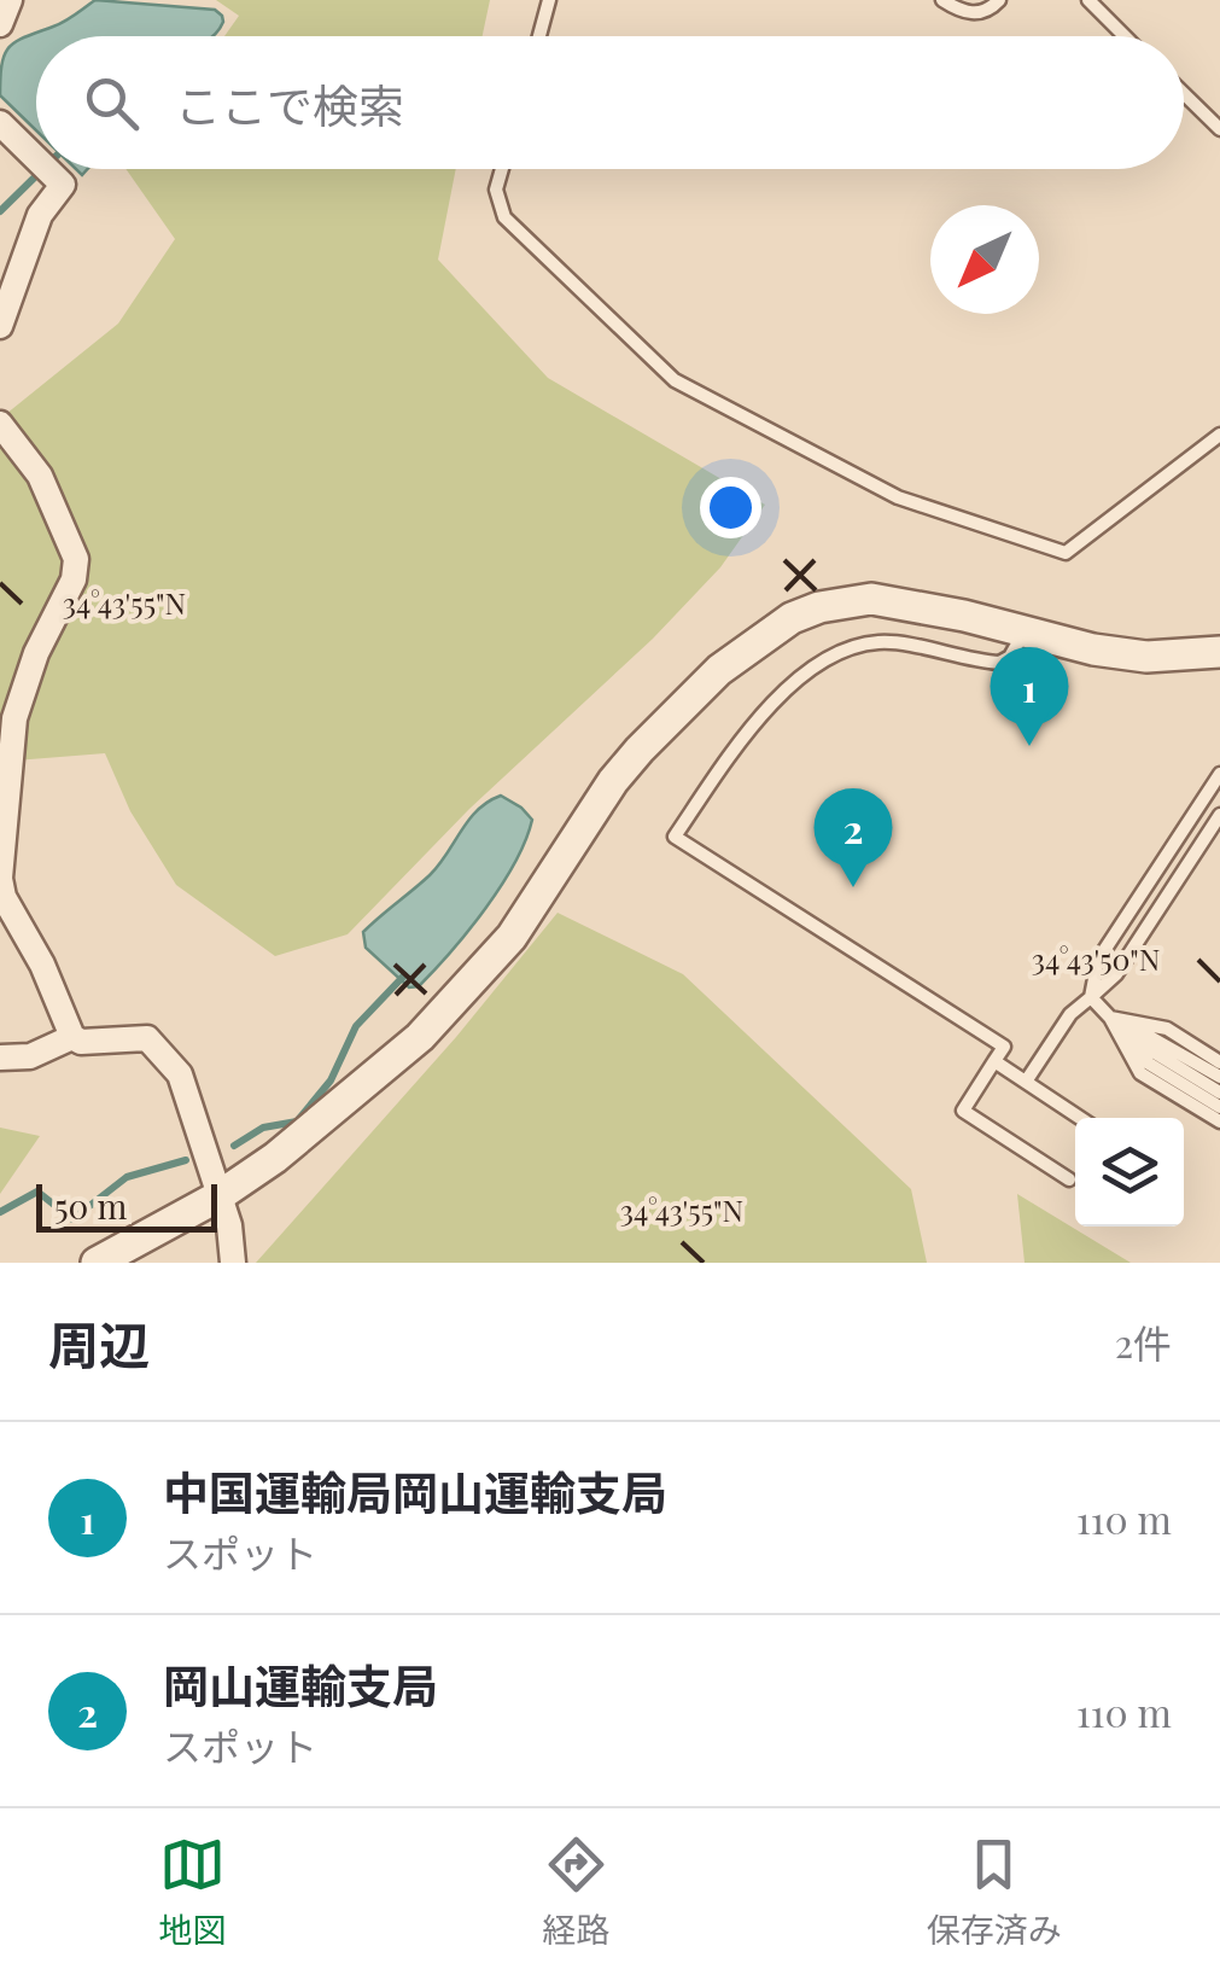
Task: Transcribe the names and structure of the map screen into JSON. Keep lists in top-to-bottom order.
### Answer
{
  "scale_bar": "50 m",
  "north": "bottom left",
  "page": {
    "search": "ここで検索",
    "pins": ["1", "2"],
    "scale": "50 m",
    "heading": ["周辺", "2件"],
    "list": [
      {
        "mark": "1",
        "name": "中国運輸局岡山運輸支局",
        "note": "スポット",
        "value": "110 m"
      },
      {
        "mark": "2",
        "name": "岡山運輸支局",
        "note": "スポット",
        "value": "110 m"
      }
    ],
    "nav": ["地図", "経路", "保存済み"]
  },
  "coordinates": ["34°43'55\"N", "34°43'50\"N"]
}
